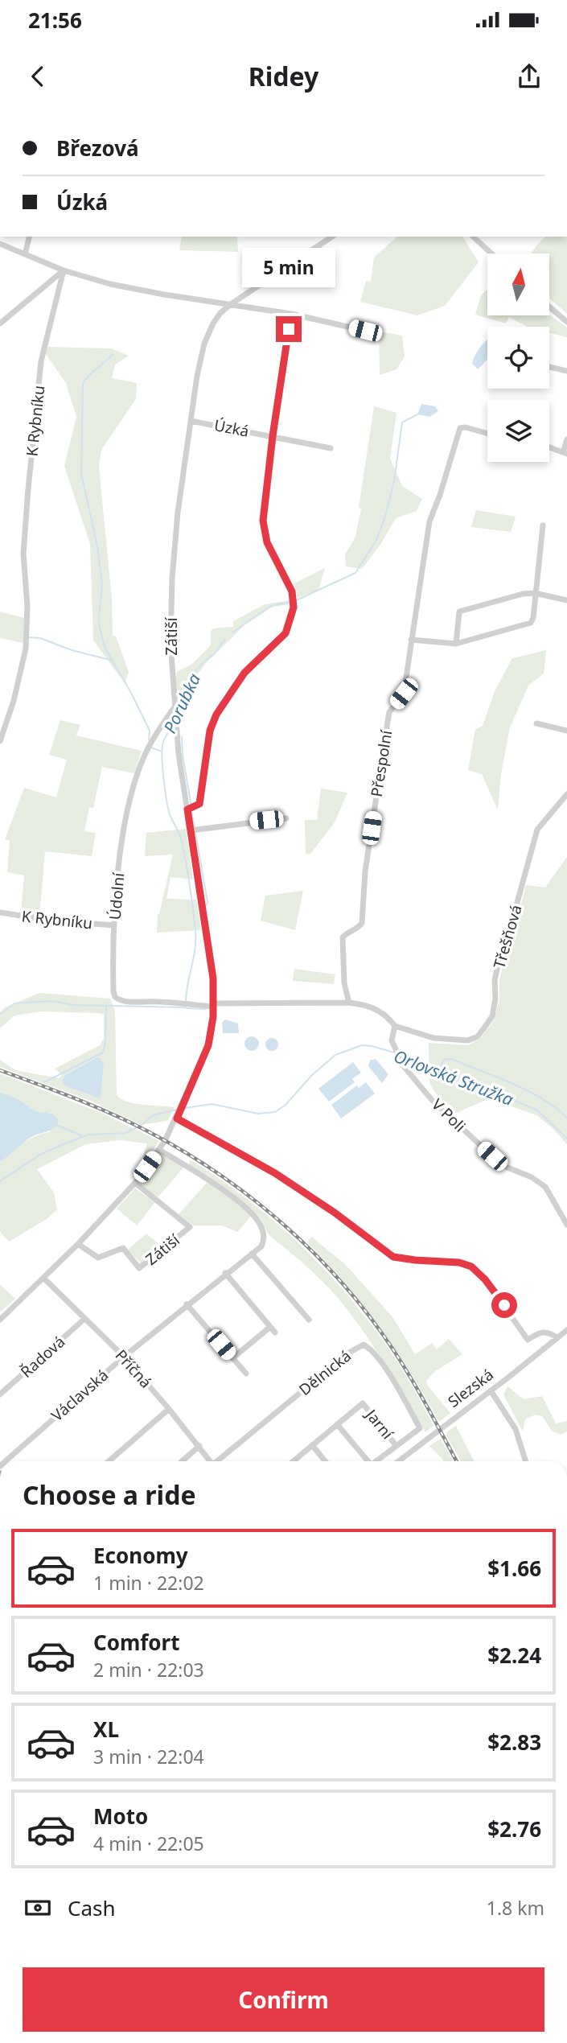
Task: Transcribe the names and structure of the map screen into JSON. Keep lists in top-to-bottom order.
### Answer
{
  "streets": {
    "street": [
      "K Rybníku",
      "Úzká",
      "Zátiší",
      "Přespolní",
      "Údolní",
      "Třešňová",
      "V Poli",
      "Řadová",
      "Příčná",
      "Dělnická",
      "Slezská",
      "Václavská",
      "Jarní"
    ]
  },
  "crossings": [
    ["K Rybníku", "Údolní"],
    ["Úzká", "Zátiší"],
    ["Zátiší", "Údolní"],
    ["Zátiší", "Příčná"],
    ["Zátiší", "Václavská"],
    ["Třešňová", "V Poli"],
    ["Řadová", "Příčná"],
    ["Příčná", "Václavská"],
    ["Dělnická", "Jarní"]
  ],
  "water": ["Porubka", "Orlovská Stružka"],
  "north": "top",
  "page": {
    "status": "21:56",
    "header": "Ridey",
    "banner": ["Březová", "Úzká"],
    "bubble": "5 min",
    "heading": "Choose a ride",
    "list": [
      {
        "name": "Economy",
        "note": "1 min · 22:02",
        "value": "$1.66"
      },
      {
        "name": "Comfort",
        "note": "2 min · 22:03",
        "value": "$2.24"
      },
      {
        "name": "XL",
        "note": "3 min · 22:04",
        "value": "$2.83"
      },
      {
        "name": "Moto",
        "note": "4 min · 22:05",
        "value": "$2.76"
      }
    ],
    "pay": ["Cash", "1.8 km"],
    "buttons": "Confirm"
  }
}
